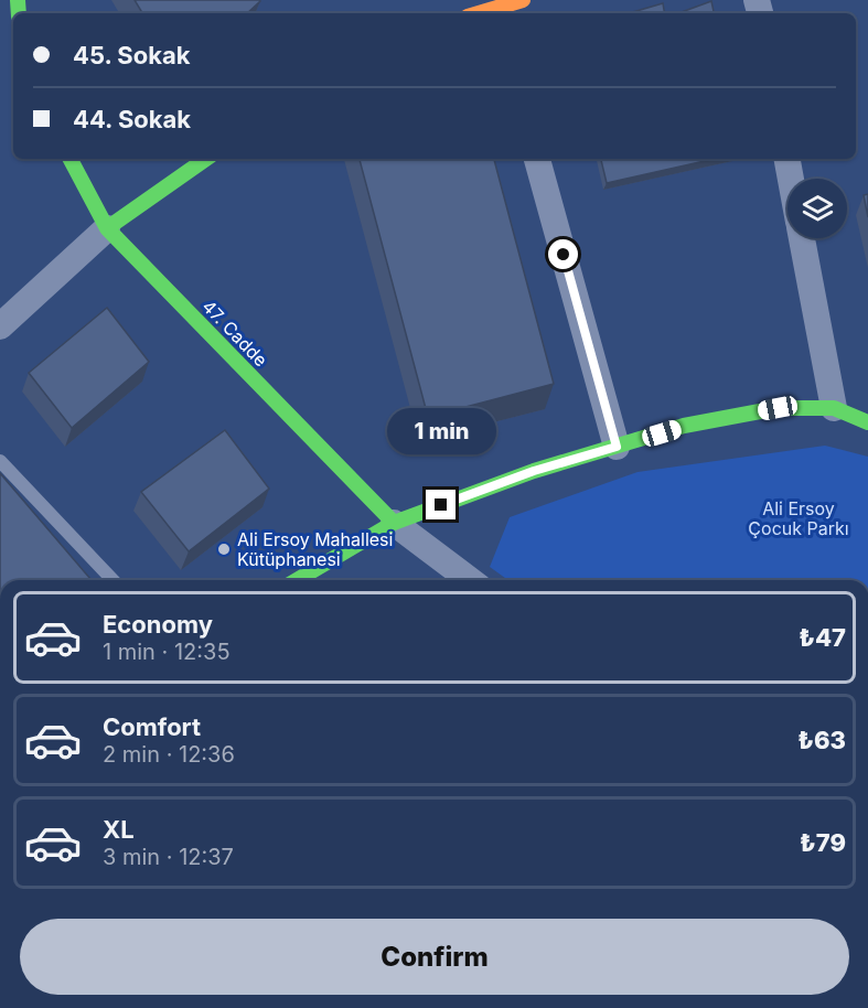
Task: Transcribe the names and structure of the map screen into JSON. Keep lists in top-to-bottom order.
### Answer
{
  "streets": {
    "street": ["47. Cadde"]
  },
  "parks": ["Ali Ersoy Çocuk Parkı"],
  "places": ["Ali Ersoy Mahallesi Kütüphanesi"],
  "page": {
    "banner": ["45. Sokak", "44. Sokak"],
    "bubble": "1 min",
    "list": [
      {
        "name": "Economy",
        "note": "1 min · 12:35",
        "value": "₺47"
      },
      {
        "name": "Comfort",
        "note": "2 min · 12:36",
        "value": "₺63"
      },
      {
        "name": "XL",
        "note": "3 min · 12:37",
        "value": "₺79"
      }
    ],
    "buttons": "Confirm"
  }
}
